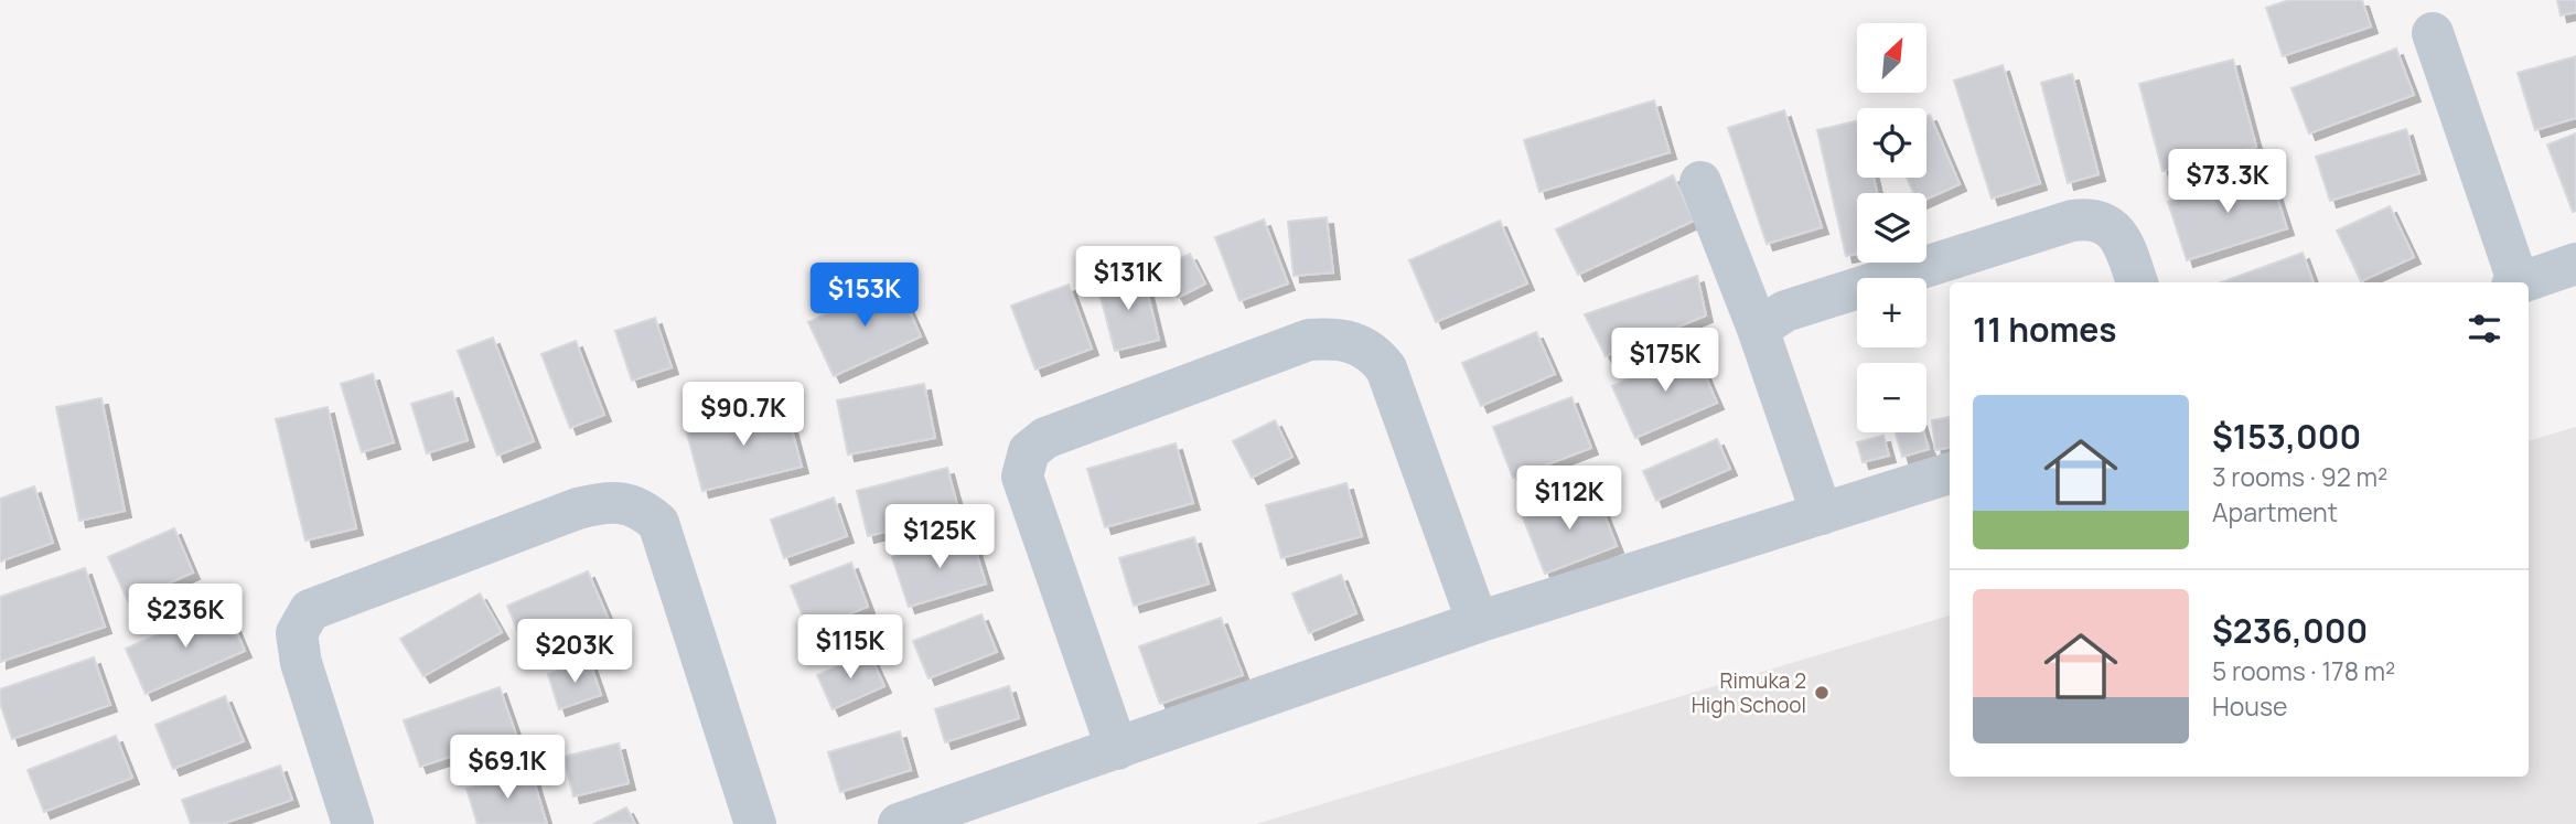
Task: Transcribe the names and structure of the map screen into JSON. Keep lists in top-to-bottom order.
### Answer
{
  "places": ["Rimuka 2 High School"],
  "north": "top right",
  "page": {
    "map_buttons": ["+", "−"],
    "price": [
      "$73.3K",
      "$131K",
      "$153K",
      "$175K",
      "$90.7K",
      "$112K",
      "$125K",
      "$236K",
      "$115K",
      "$203K",
      "$69.1K"
    ],
    "heading": "11 homes",
    "list": [
      {
        "name": "$153,000",
        "note": "3 rooms · 92 m² · Apartment"
      },
      {
        "name": "$236,000",
        "note": "5 rooms · 178 m² · House"
      }
    ]
  }
}
